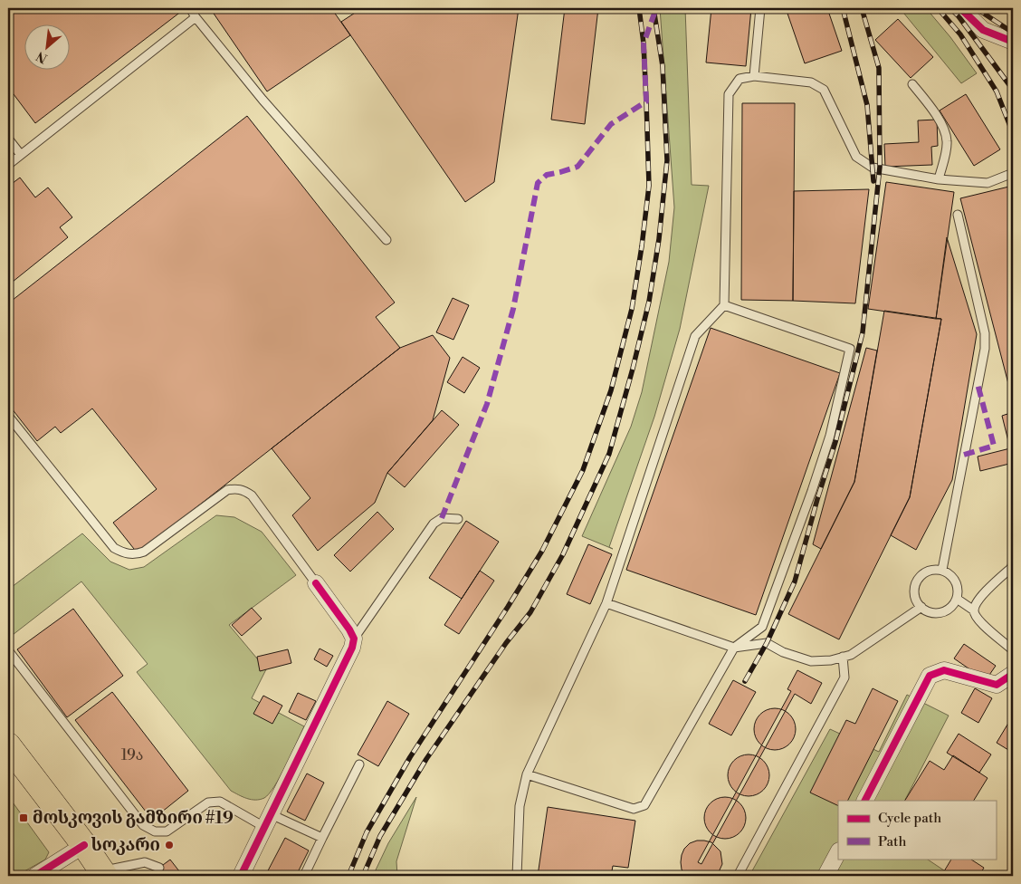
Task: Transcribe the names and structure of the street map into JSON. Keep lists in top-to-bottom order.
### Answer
{
  "places": {
    "transit": ["მოსკოვის გამზირი #19"],
    "other": ["სოკარი"]
  },
  "house_numbers": ["19ა"],
  "legend": ["Cycle path", "Path"],
  "north": "bottom left"
}
